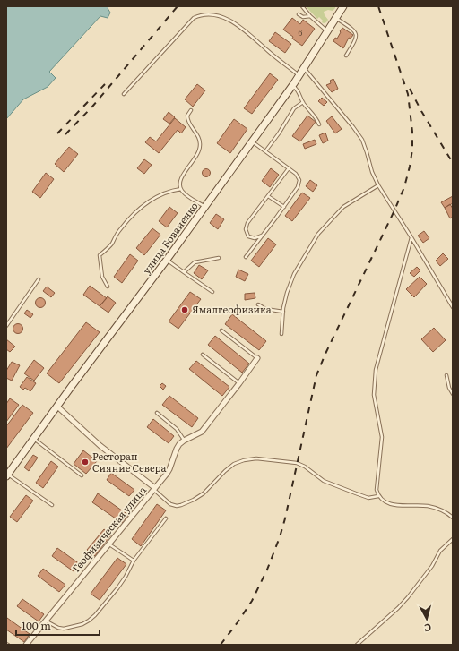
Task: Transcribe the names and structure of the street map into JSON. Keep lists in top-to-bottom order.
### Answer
{
  "streets": {
    "street": ["улица Бованенко", "Геофизическая улица"]
  },
  "places": ["Ямалгеофизика", "Ресторан Сияние Севера"],
  "house_numbers": ["6"],
  "scale_bar": "100 m",
  "north": "bottom"
}
